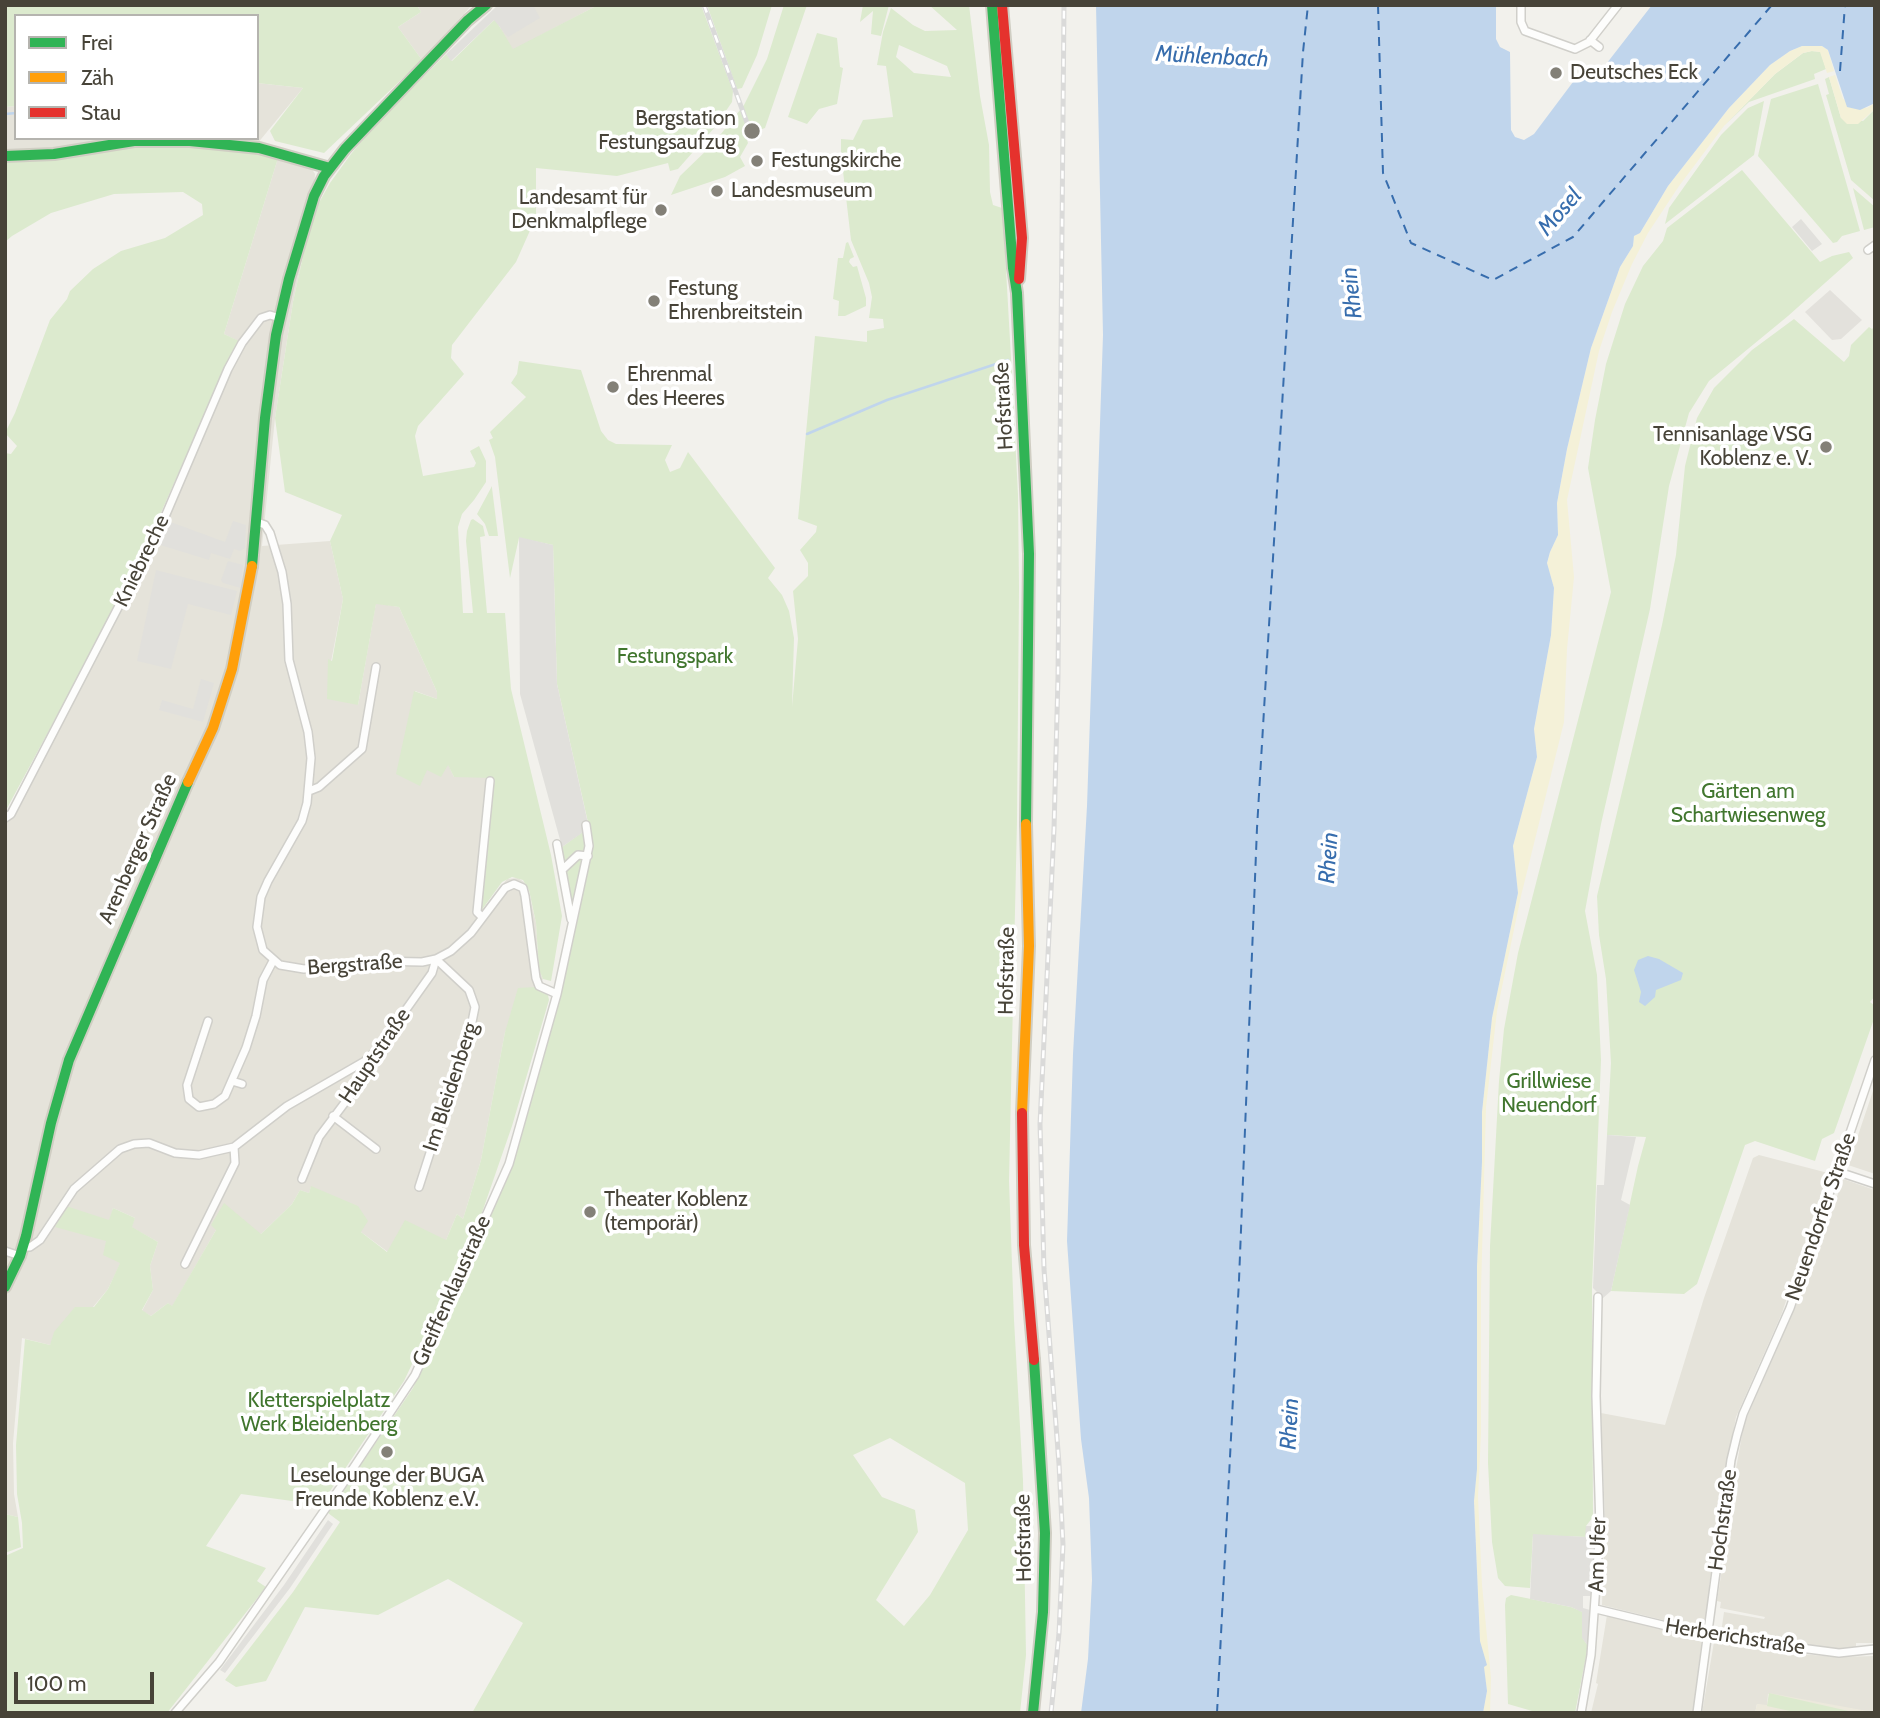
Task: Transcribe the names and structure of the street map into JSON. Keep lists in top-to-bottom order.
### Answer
{
  "streets": {
    "main road": ["Hofstraße", "Arenberger Straße"],
    "street": [
      "Kniebreche",
      "Bergstraße",
      "Hauptstraße",
      "Im Bleidenberg",
      "Neuendorfer Straße",
      "Greiffenklaustraße",
      "Hochstraße",
      "Am Ufer",
      "Herberichstraße"
    ]
  },
  "crossings": [
    ["Kniebreche", "Arenberger Straße"],
    ["Bergstraße", "Hauptstraße"],
    ["Bergstraße", "Im Bleidenberg"],
    ["Hauptstraße", "Im Bleidenberg"],
    ["Neuendorfer Straße", "Hochstraße"],
    ["Hochstraße", "Herberichstraße"],
    ["Am Ufer", "Herberichstraße"]
  ],
  "water": ["Mühlenbach", "Mosel", "Rhein"],
  "parks": [
    "Festungspark",
    "Gärten am Schartwiesenweg",
    "Grillwiese Neuendorf",
    "Kletterspielplatz Werk Bleidenberg"
  ],
  "places": [
    "Deutsches Eck",
    "Bergstation Festungsaufzug",
    "Festungskirche",
    "Landesmuseum",
    "Landesamt für Denkmalpflege",
    "Festung Ehrenbreitstein",
    "Ehrenmal des Heeres",
    "Tennisanlage VSG Koblenz e. V.",
    "Theater Koblenz (temporär)",
    "Leselounge der BUGA Freunde Koblenz e.V."
  ],
  "legend": ["Frei", "Zäh", "Stau"],
  "scale_bar": "100 m"
}
